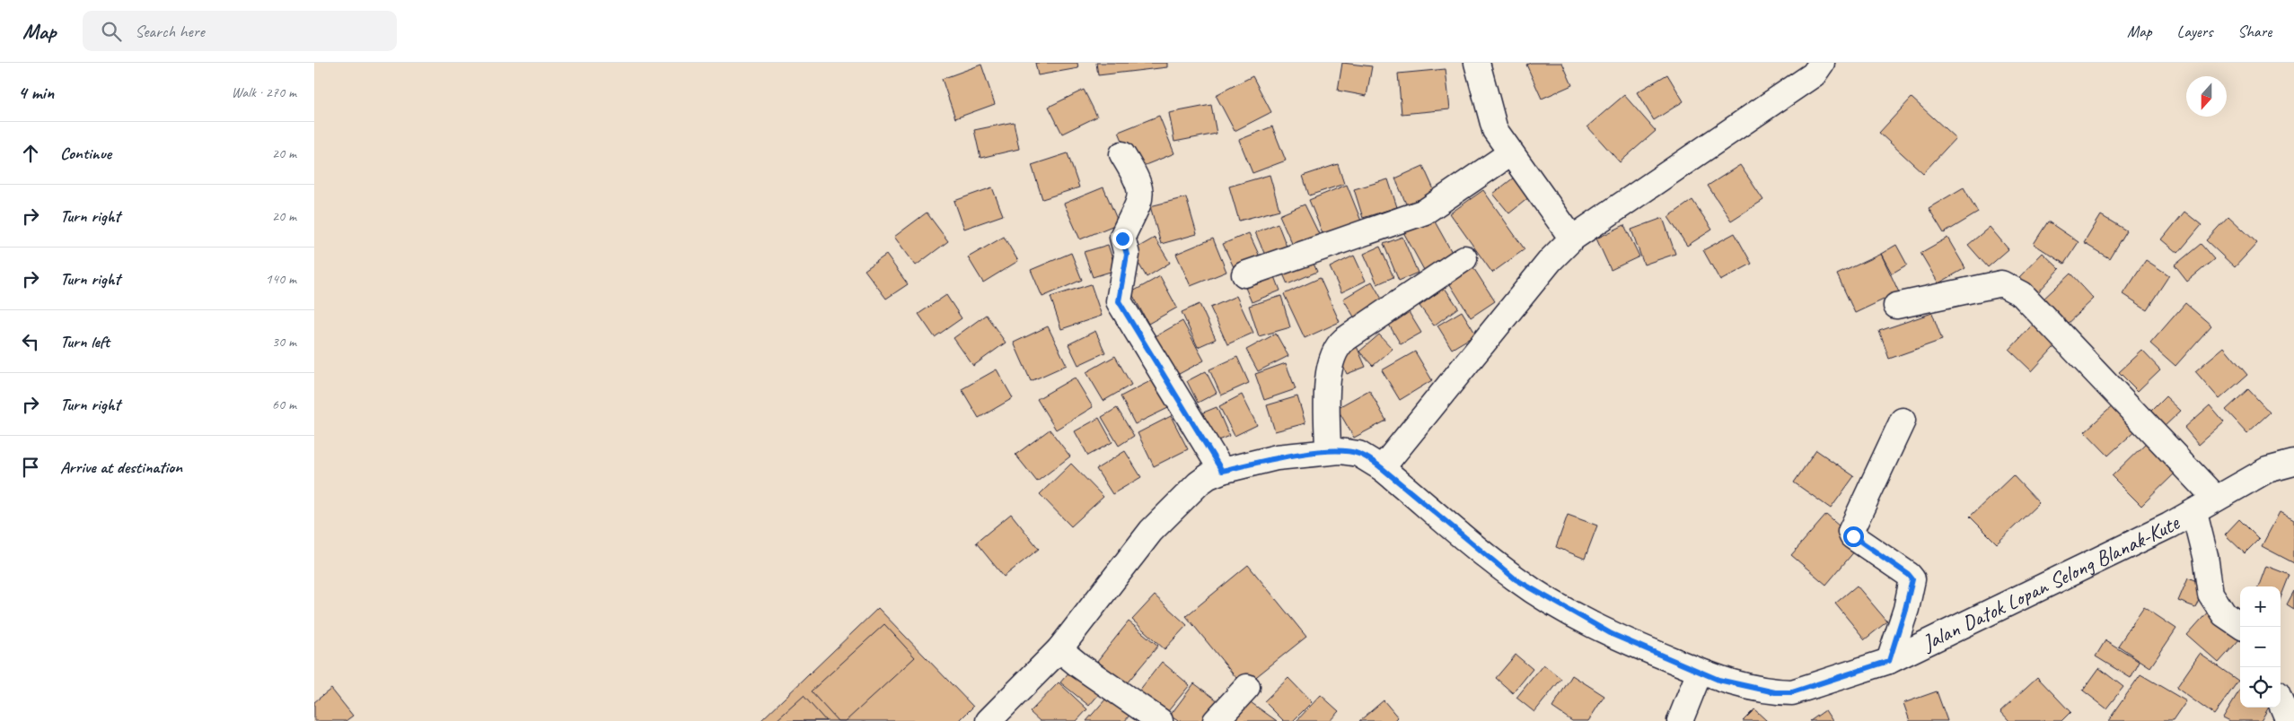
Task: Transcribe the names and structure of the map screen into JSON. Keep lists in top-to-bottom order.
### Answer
{
  "streets": {
    "street": ["Jalan Datok Lopan Selong Blanak-Kute"]
  },
  "north": "bottom",
  "page": {
    "header": "Map",
    "search": "Search here",
    "nav": ["Map", "Layers", "Share"],
    "heading": ["4 min", "Walk · 270 m"],
    "list": [
      ["Continue", "20 m"],
      ["Turn right", "20 m"],
      ["Turn right", "140 m"],
      ["Turn left", "30 m"],
      ["Turn right", "60 m"],
      "Arrive at destination"
    ],
    "map_buttons": ["+", "−"]
  }
}
